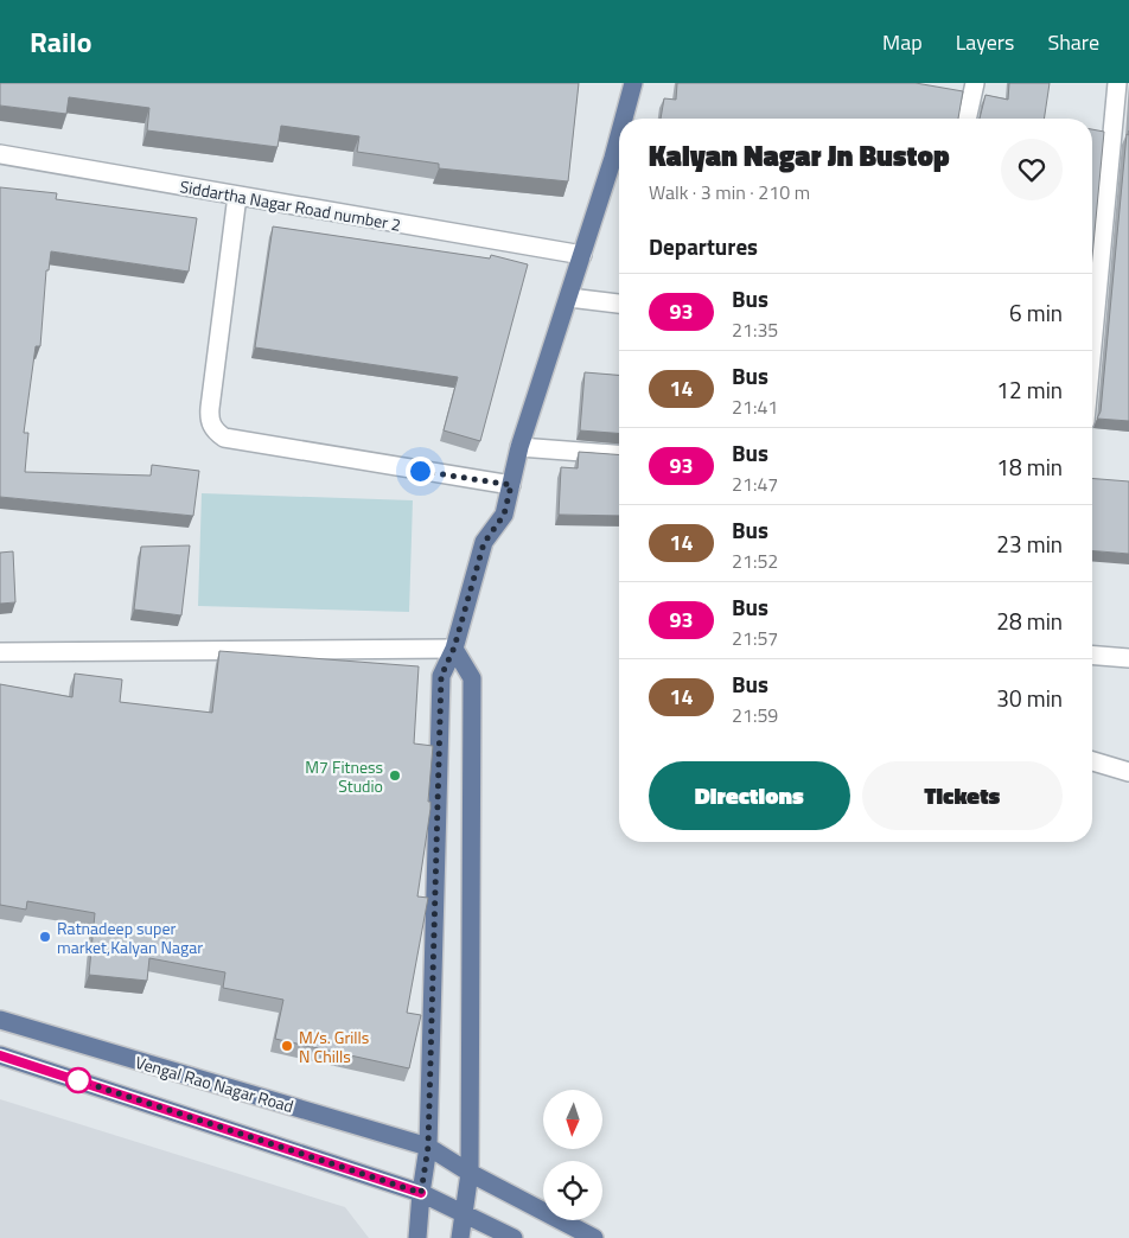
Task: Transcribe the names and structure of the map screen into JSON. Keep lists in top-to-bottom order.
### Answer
{
  "streets": {
    "main road": ["Vengal Rao Nagar Road"],
    "street": ["Siddartha Nagar Road number 2"]
  },
  "places": ["M7 Fitness Studio", "Ratnadeep super market,Kalyan Nagar", "M/s. Grills N Chills"],
  "lines": ["bus line 93"],
  "north": "bottom",
  "page": {
    "header": "Railo",
    "nav": ["Map", "Layers", "Share"],
    "heading": [
      ["Kalyan Nagar Jn Bustop", "Walk · 3 min · 210 m"],
      "Departures"
    ],
    "list": [
      {
        "mark": "93",
        "name": "Bus",
        "note": "21:35",
        "value": "6 min"
      },
      {
        "mark": "14",
        "name": "Bus",
        "note": "21:41",
        "value": "12 min"
      },
      {
        "mark": "93",
        "name": "Bus",
        "note": "21:47",
        "value": "18 min"
      },
      {
        "mark": "14",
        "name": "Bus",
        "note": "21:52",
        "value": "23 min"
      },
      {
        "mark": "93",
        "name": "Bus",
        "note": "21:57",
        "value": "28 min"
      },
      {
        "mark": "14",
        "name": "Bus",
        "note": "21:59",
        "value": "30 min"
      }
    ],
    "buttons": ["Directions", "Tickets"]
  }
}
